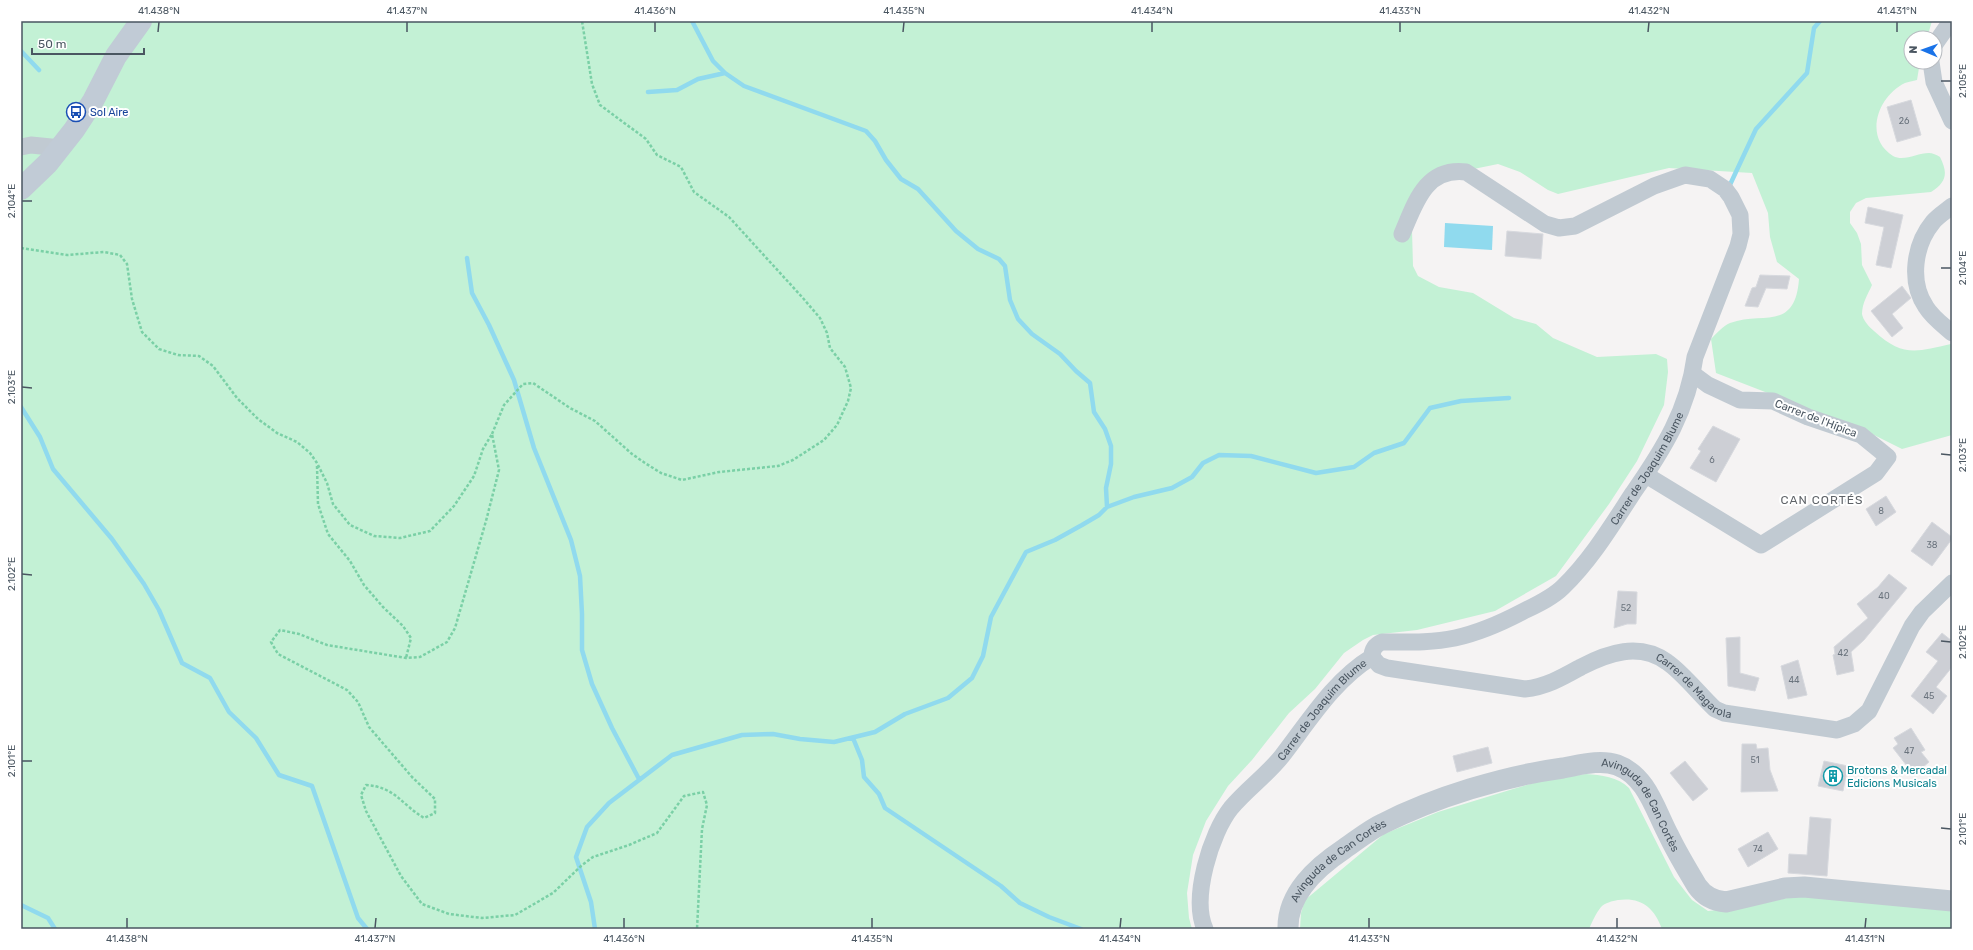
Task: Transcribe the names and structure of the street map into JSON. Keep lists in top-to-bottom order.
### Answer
{
  "streets": {
    "street": [
      "Carrer de l'Hípica",
      "Carrer de Joaquim Blume",
      "Carrer de Magarola",
      "Avinguda de Can Cortès"
    ]
  },
  "crossings": [
    ["Carrer de l'Hípica", "Carrer de Joaquim Blume"],
    ["Carrer de Joaquim Blume", "Carrer de Magarola"]
  ],
  "districts": ["CAN CORTÉS"],
  "places": {
    "bus stop": ["Sol Aire"],
    "building": ["Brotons & Mercadal Edicions Musicals"]
  },
  "house_numbers": [
    "26",
    "6",
    "8",
    "38",
    "40",
    "52",
    "42",
    "44",
    "45",
    "47",
    "51",
    "74"
  ],
  "scale_bar": "50 m",
  "north": "left",
  "coordinates": [
    "41.438°N",
    "41.437°N",
    "41.436°N",
    "41.435°N",
    "41.434°N",
    "41.433°N",
    "41.432°N",
    "41.431°N",
    "2.105°E",
    "2.104°E",
    "2.103°E",
    "2.102°E",
    "2.101°E"
  ]
}
